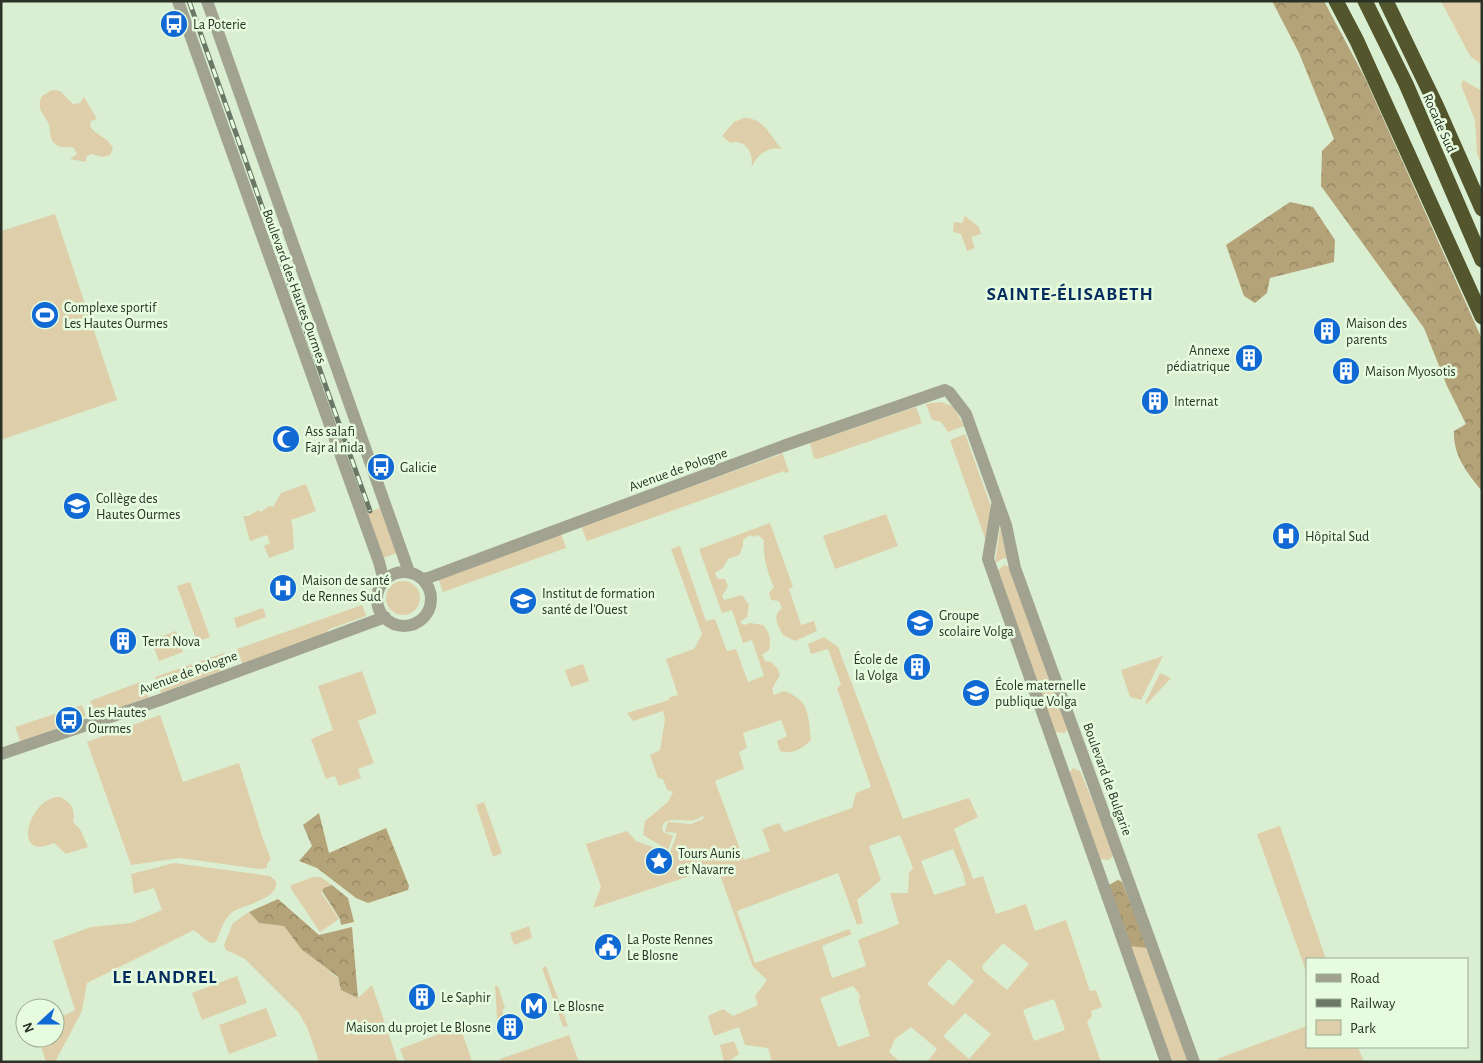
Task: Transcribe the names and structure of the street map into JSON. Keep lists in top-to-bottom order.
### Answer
{
  "streets": {
    "highway": ["Rocade Sud"],
    "street": ["Boulevard des Hautes Ourmes", "Avenue de Pologne", "Boulevard de Bulgarie"]
  },
  "crossings": [
    ["Boulevard des Hautes Ourmes", "Avenue de Pologne"],
    ["Avenue de Pologne", "Boulevard de Bulgarie"]
  ],
  "districts": ["SAINTE-ÉLISABETH", "LE LANDREL"],
  "places": {
    "bus stop": ["La Poterie", "Galicie", "Les Hautes Ourmes"],
    "sports": ["Complexe sportif Les Hautes Ourmes"],
    "building": [
      "Maison des parents",
      "Annexe pédiatrique",
      "Maison Myosotis",
      "Internat",
      "Terra Nova",
      "École de la Volga",
      "Le Saphir",
      "Maison du projet Le Blosne"
    ],
    "mosque": ["Ass salafi Fajr al nida"],
    "school or university": [
      "Collège des Hautes Ourmes",
      "Institut de formation santé de l'Ouest",
      "Groupe scolaire Volga",
      "École maternelle publique Volga"
    ],
    "hospital": ["Hôpital Sud", "Maison de santé de Rennes Sud"],
    "place": ["Tours Aunis et Navarre"],
    "public building": ["La Poste Rennes Le Blosne"],
    "metro station": ["Le Blosne"]
  },
  "legend": ["Road", "Railway", "Park"],
  "north": "left"
}
